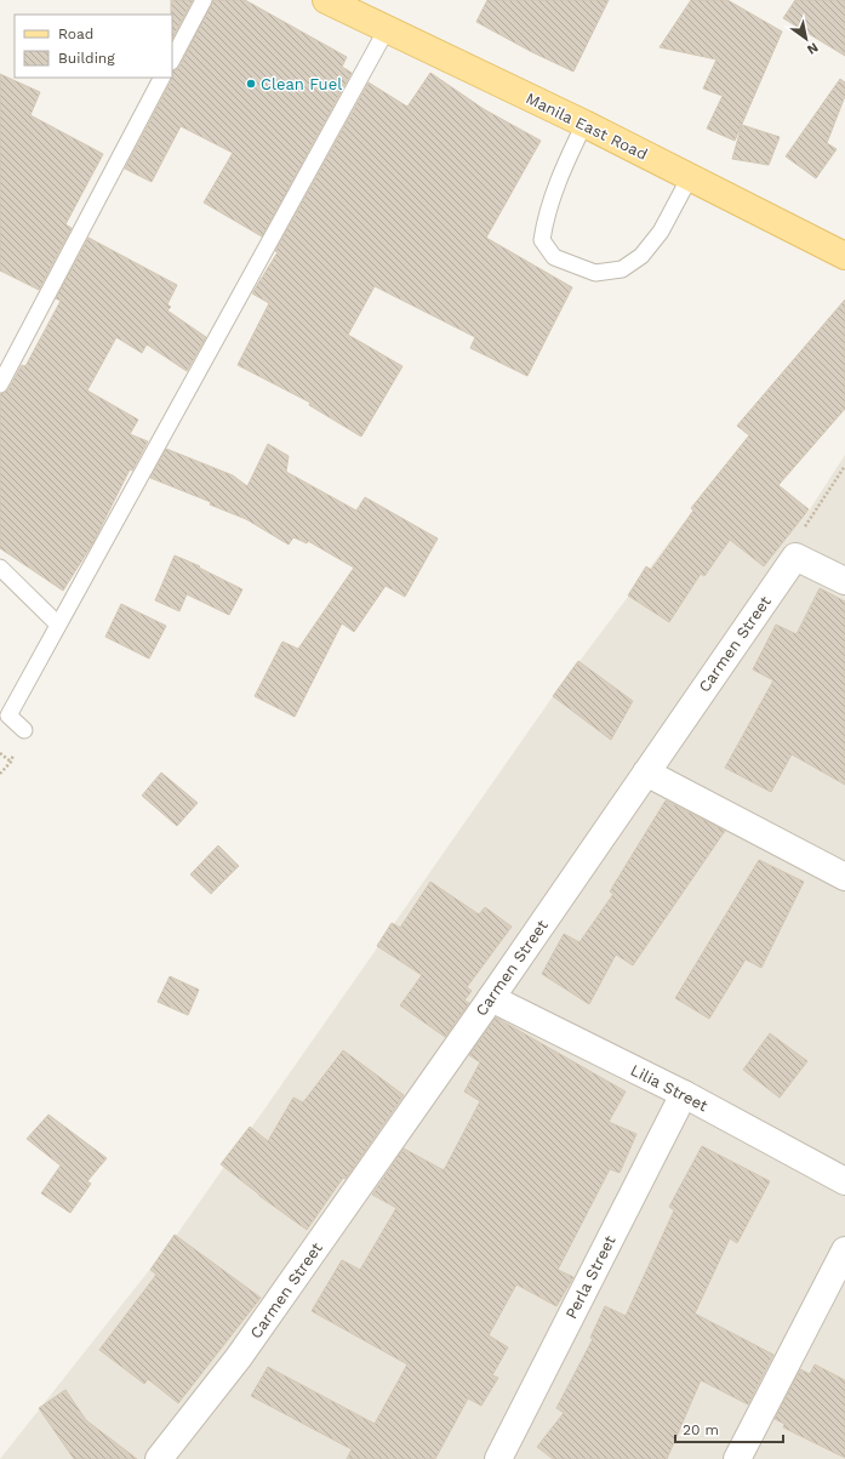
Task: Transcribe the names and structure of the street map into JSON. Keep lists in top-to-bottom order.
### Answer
{
  "streets": {
    "main road": ["Manila East Road"],
    "street": ["Carmen Street", "Lilia Street", "Perla Street"]
  },
  "crossings": [
    ["Carmen Street", "Lilia Street"],
    ["Lilia Street", "Perla Street"]
  ],
  "places": ["Clean Fuel"],
  "legend": ["Road", "Building"],
  "scale_bar": "20 m",
  "north": "bottom right"
}
